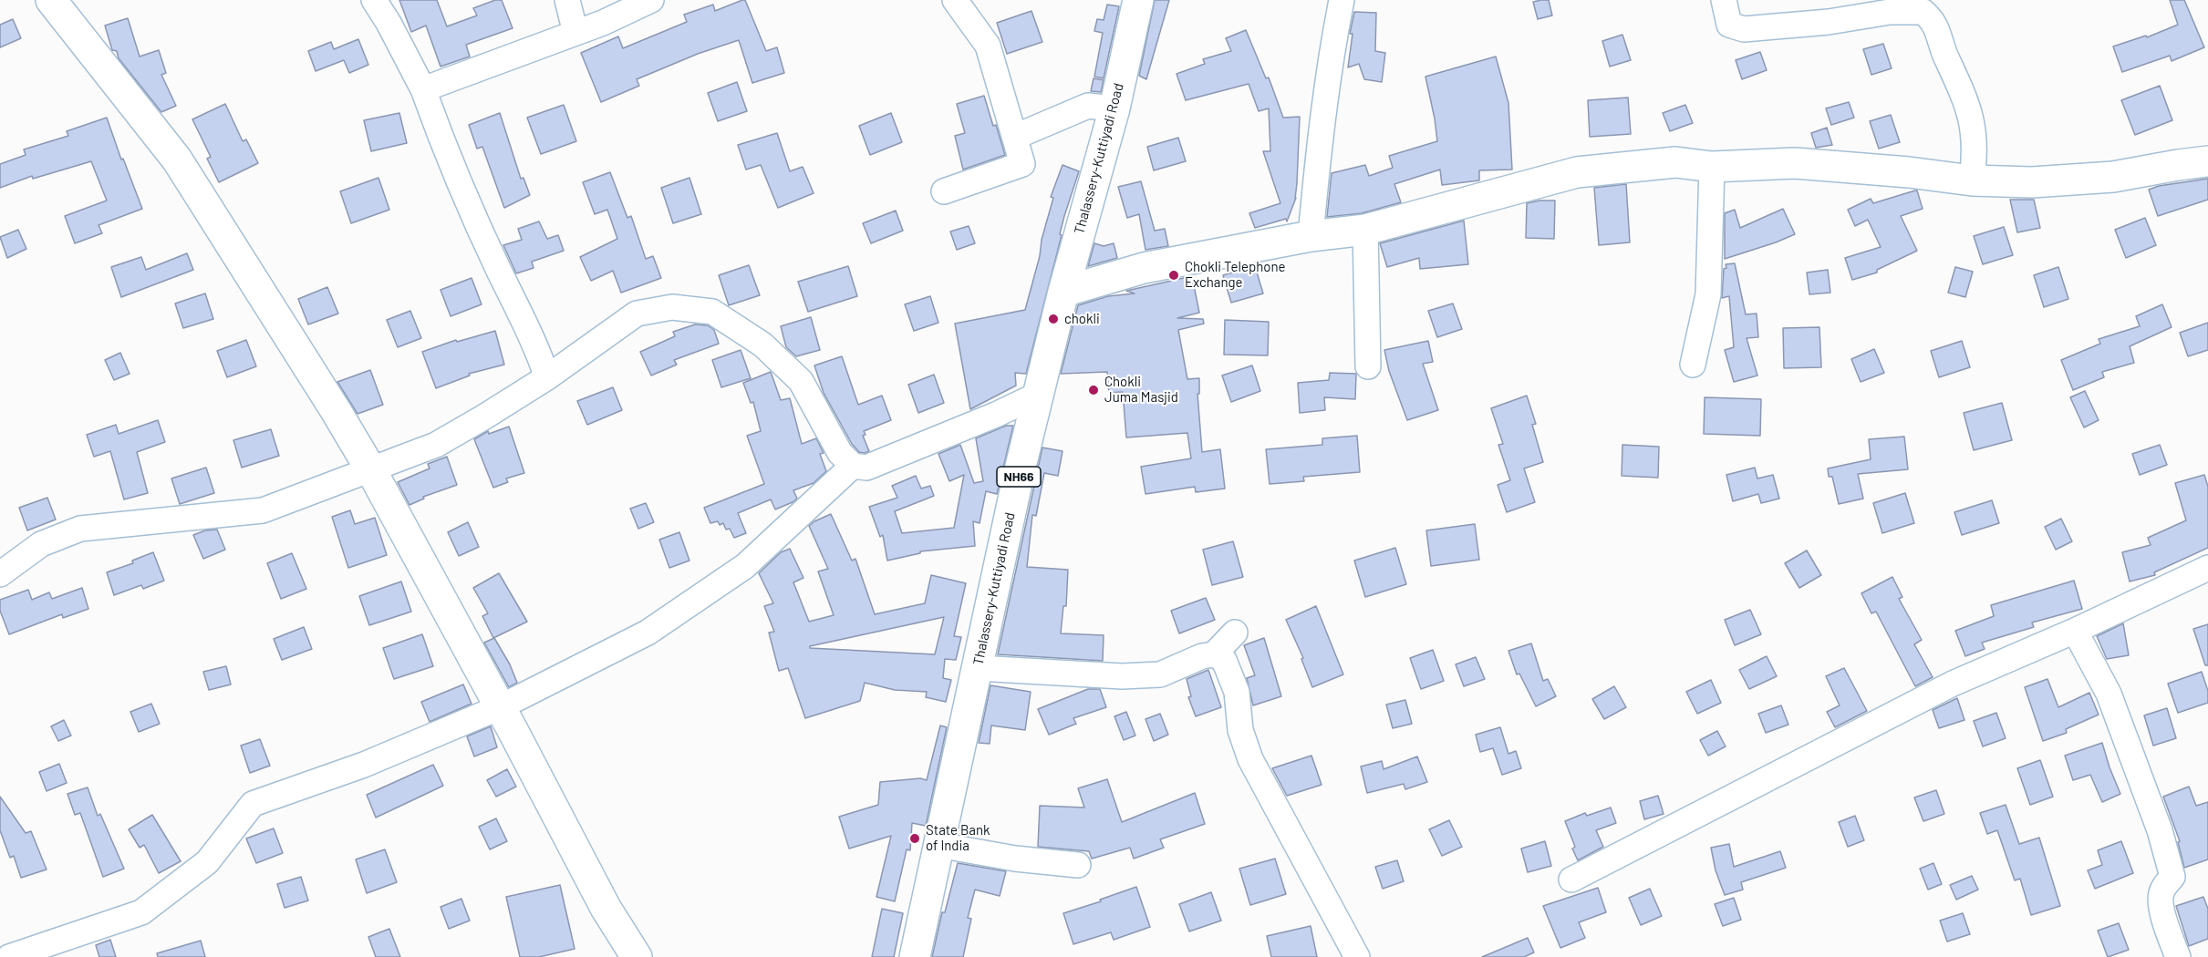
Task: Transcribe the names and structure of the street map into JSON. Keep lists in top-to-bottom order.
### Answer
{
  "streets": {
    "main road": ["Thalassery-Kuttiyadi Road", "NH66"]
  },
  "places": [
    "Chokli Telephone Exchange",
    "chokli",
    "Chokli Juma Masjid",
    "State Bank of India"
  ]
}
